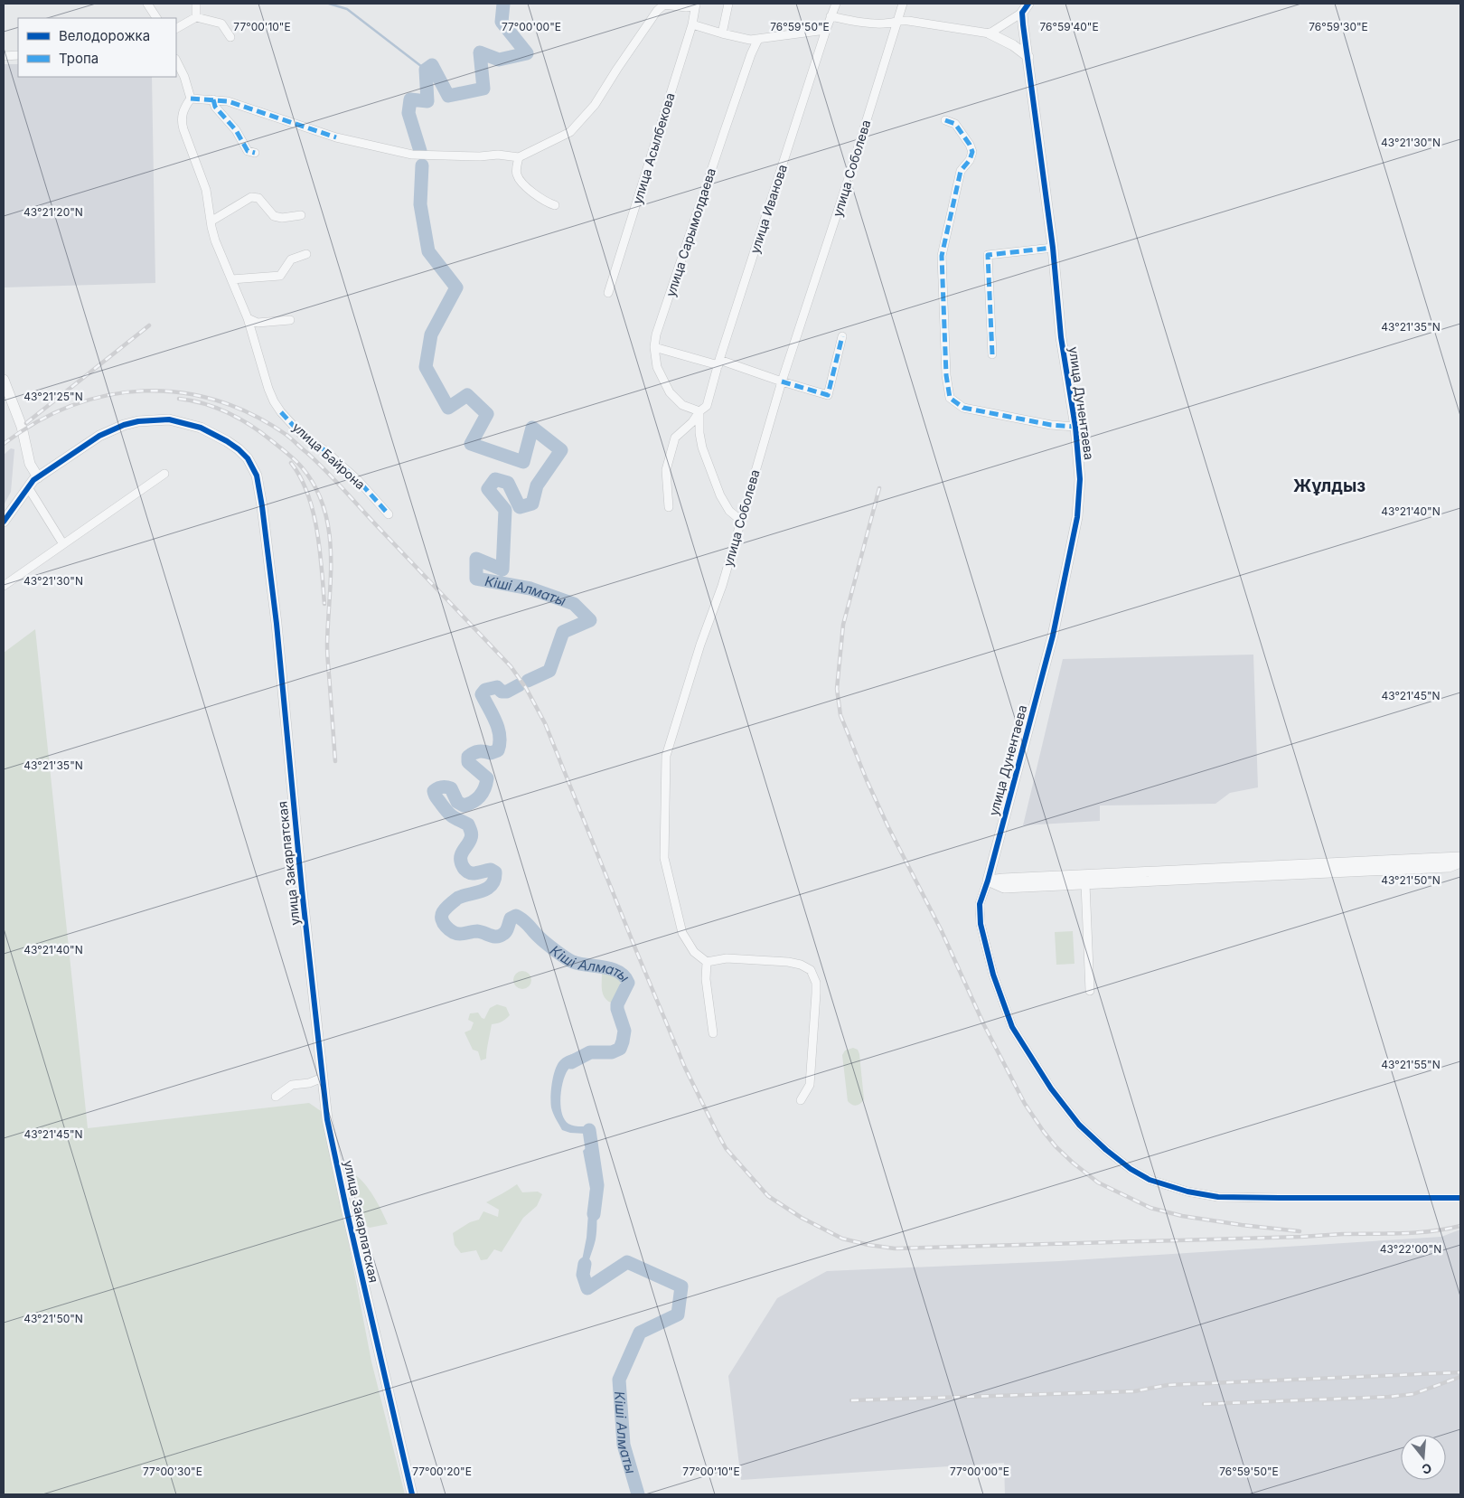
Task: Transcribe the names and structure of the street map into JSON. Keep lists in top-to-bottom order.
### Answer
{
  "streets": {
    "street": [
      "улица Асылбекова",
      "улица Соболева",
      "улица Иванова",
      "улица Сарымолдаева",
      "улица Дунентаева",
      "улица Байрона",
      "улица Закарпатская"
    ]
  },
  "crossings": [
    ["улица Иванова", "улица Сарымолдаева"]
  ],
  "districts": ["Жұлдыз"],
  "water": ["Кіші Алматы"],
  "legend": ["Велодорожка", "Тропа"],
  "north": "bottom",
  "coordinates": [
    "77°00'10\"E",
    "77°00'00\"E",
    "76°59'50\"E",
    "76°59'40\"E",
    "76°59'30\"E",
    "43°21'30\"N",
    "43°21'20\"N",
    "43°21'35\"N",
    "43°21'25\"N",
    "43°21'40\"N",
    "43°21'45\"N",
    "43°21'50\"N",
    "43°21'55\"N",
    "43°22'00\"N",
    "77°00'30\"E",
    "77°00'20\"E"
  ]
}
